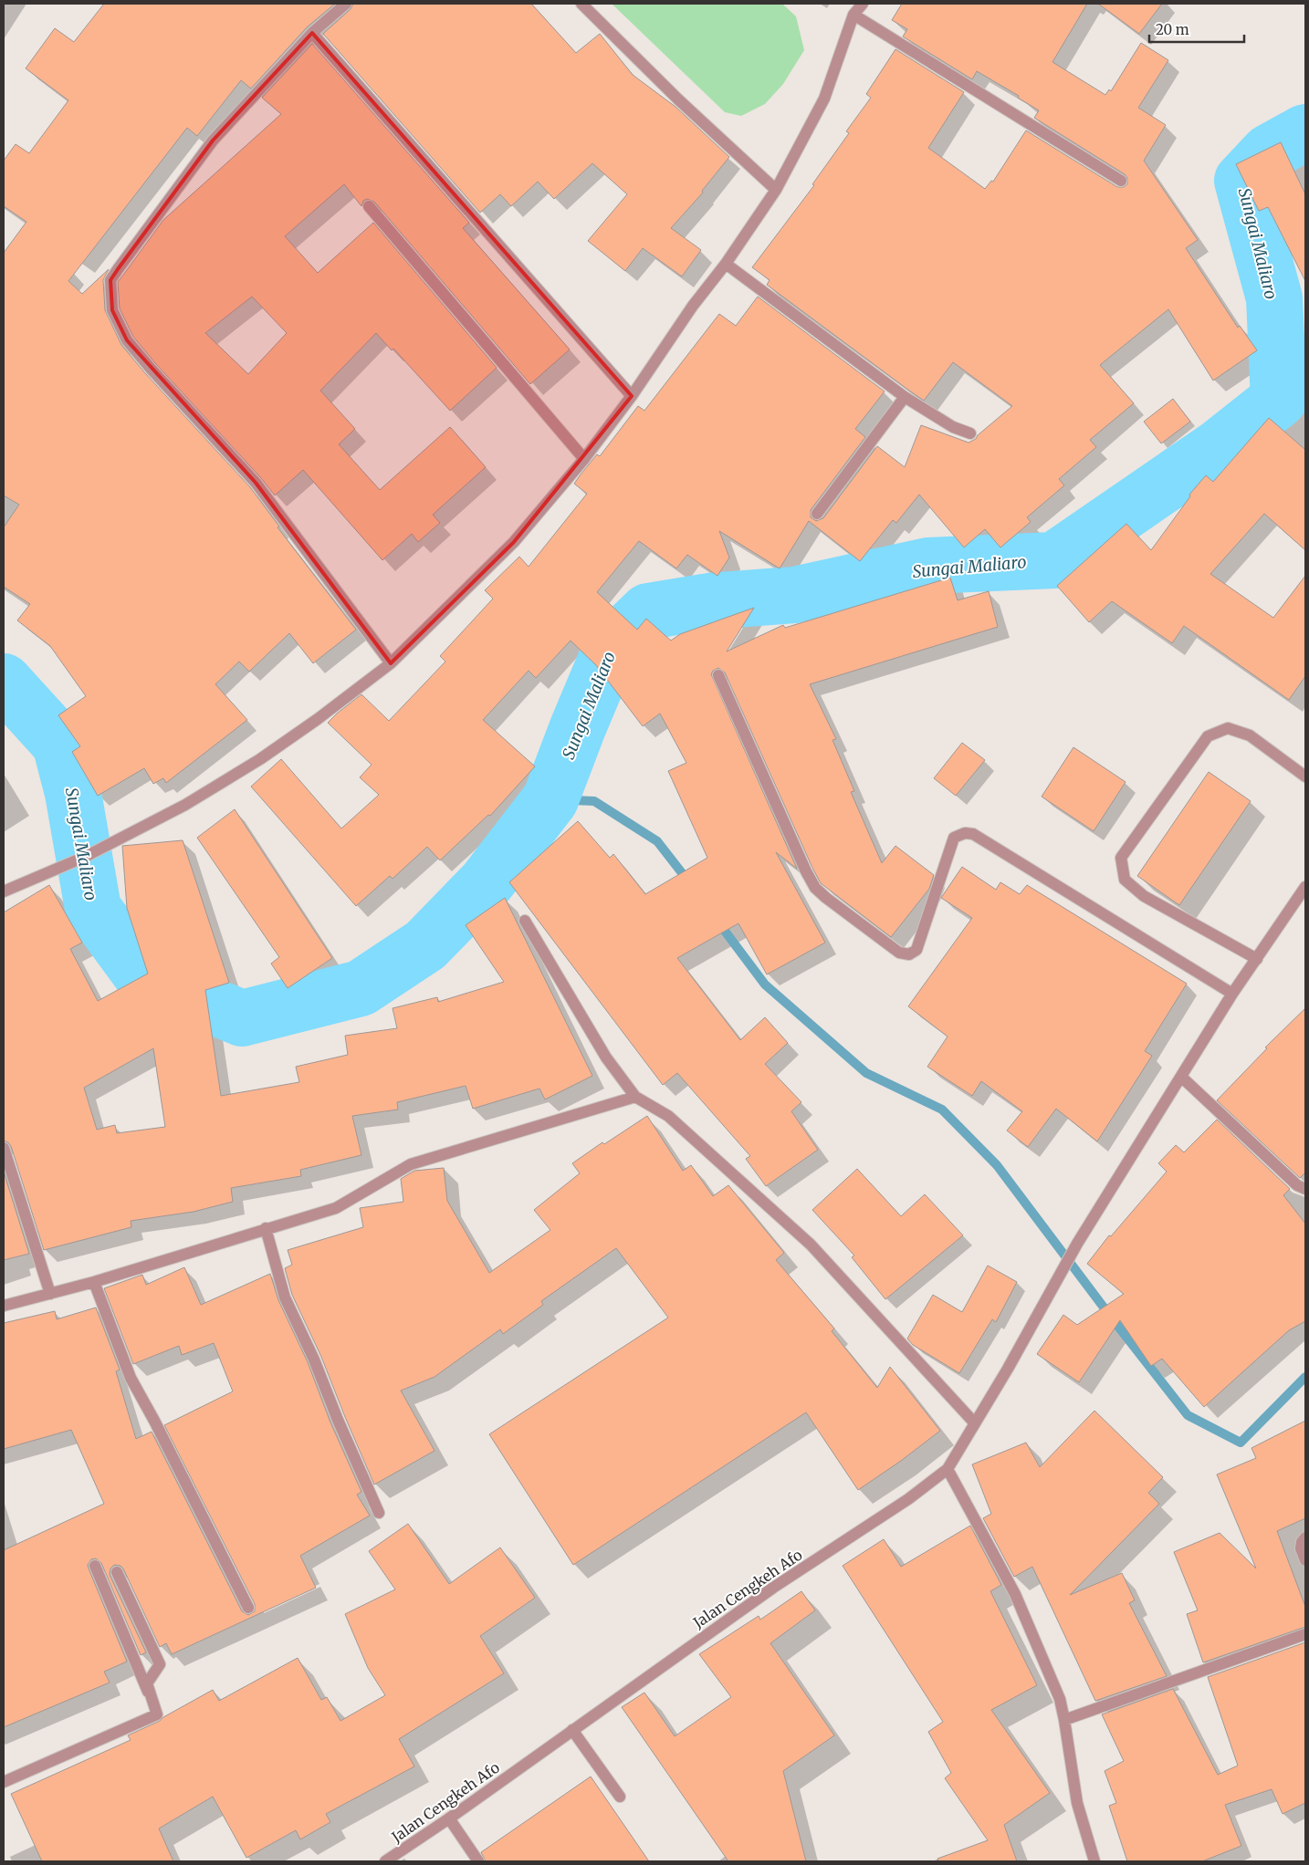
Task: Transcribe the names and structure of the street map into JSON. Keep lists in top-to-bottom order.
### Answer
{
  "streets": {
    "street": ["Jalan Cengkeh Afo"]
  },
  "water": ["Sungai Maliaro"],
  "scale_bar": "20 m"
}
